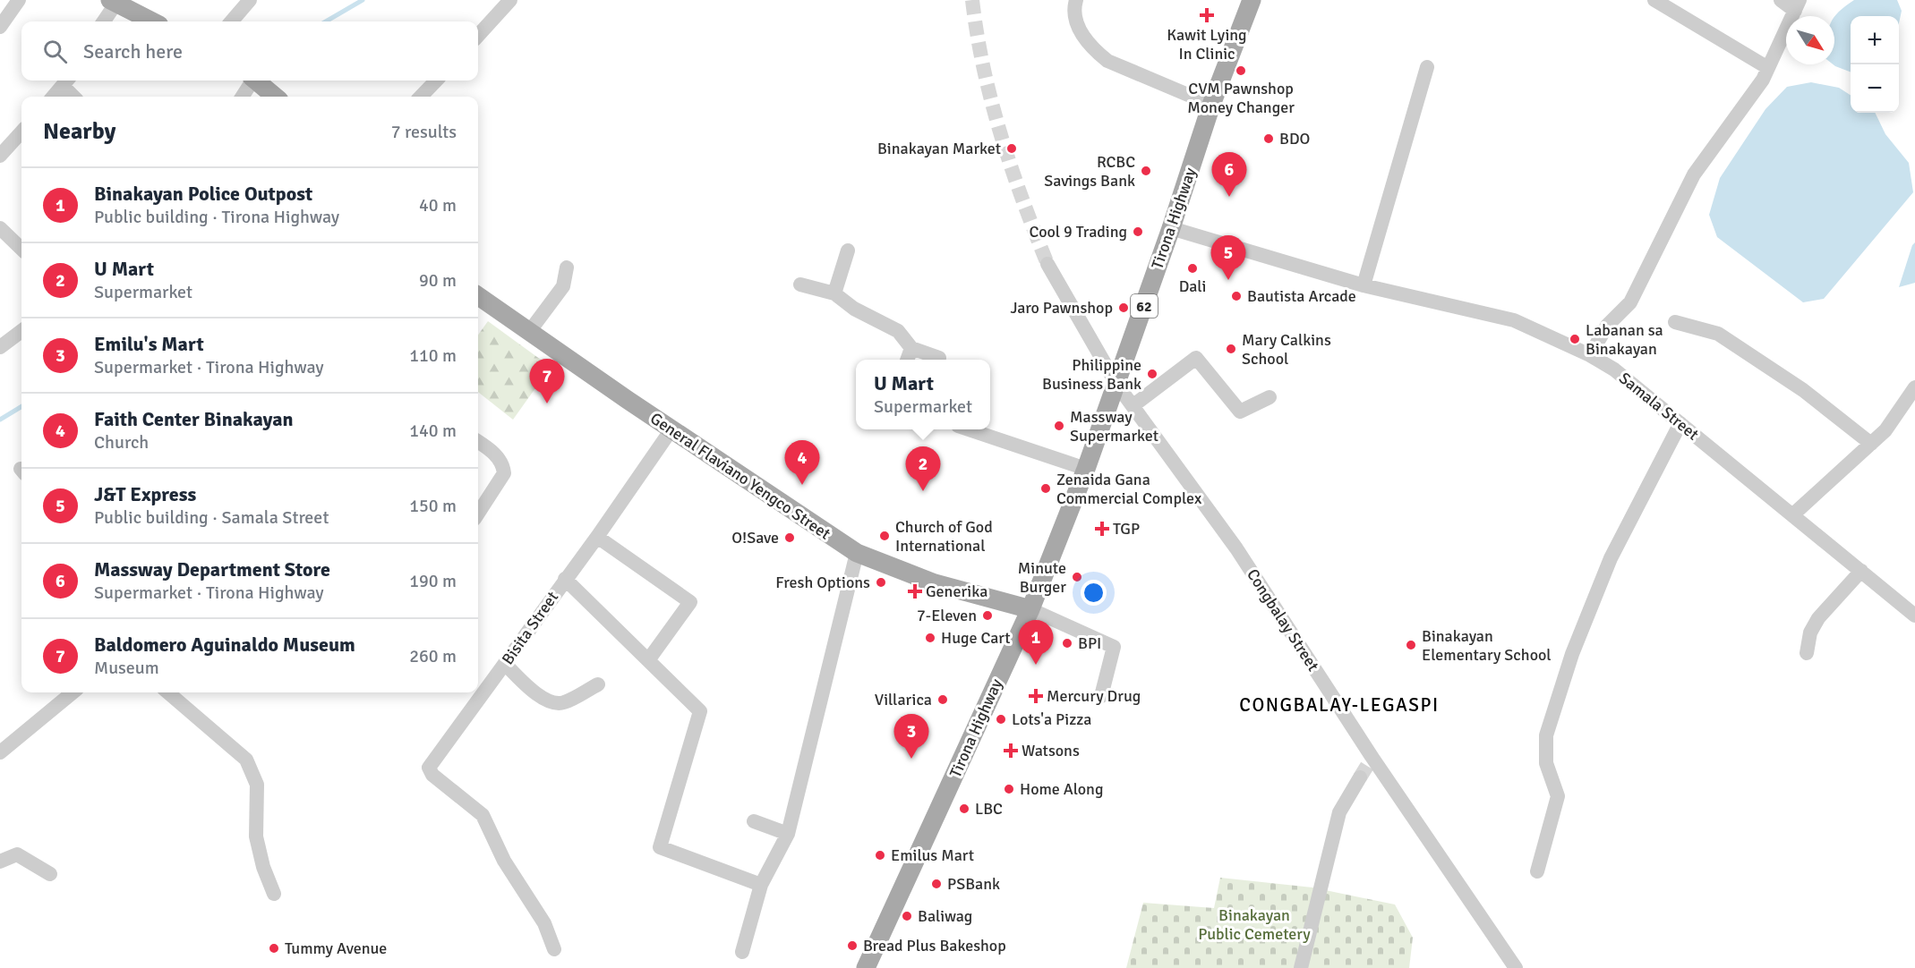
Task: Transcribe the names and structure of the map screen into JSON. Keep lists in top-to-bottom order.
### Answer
{
  "streets": {
    "main road": ["Tirona Highway", "62", "General Flaviano Yengco Street"],
    "street": ["Samala Street", "Congbalay Street", "Bisita Street"]
  },
  "crossings": [
    ["Tirona Highway", "Samala Street"],
    ["Tirona Highway", "General Flaviano Yengco Street"],
    ["Tirona Highway", "Congbalay Street"],
    ["General Flaviano Yengco Street", "Bisita Street"]
  ],
  "districts": ["CONGBALAY-LEGASPI"],
  "parks": ["Binakayan Public Cemetery"],
  "places": {
    "health": [
      "Kawit Lying In Clinic",
      "TGP",
      "Generika",
      "Mercury Drug",
      "Watsons"
    ],
    "other": [
      "CVM Pawnshop Money Changer",
      "BDO",
      "Binakayan Market",
      "RCBC Savings Bank",
      "Cool 9 Trading",
      "Dali",
      "Bautista Arcade",
      "Jaro Pawnshop",
      "Labanan sa Binakayan",
      "Mary Calkins School",
      "Philippine Business Bank",
      "Massway Supermarket",
      "Zenaida Gana Commercial Complex",
      "Church of God International",
      "O!Save",
      "Minute Burger",
      "Fresh Options",
      "7-Eleven",
      "Huge Cart",
      "BPI",
      "Binakayan Elementary School",
      "Villarica",
      "Lots'a Pizza",
      "Home Along",
      "LBC",
      "Emilus Mart",
      "PSBank",
      "Baliwag",
      "Bread Plus Bakeshop",
      "Tummy Avenue"
    ]
  },
  "north": "bottom right",
  "page": {
    "map_buttons": ["+", "−"],
    "search": "Search here",
    "heading": ["Nearby", "7 results"],
    "pins": [
      "6",
      "5",
      "7",
      "4",
      "2",
      "1",
      "3"
    ],
    "list": [
      {
        "mark": "1",
        "name": "Binakayan Police Outpost",
        "note": "Public building · Tirona Highway",
        "value": "40 m"
      },
      {
        "mark": "2",
        "name": "U Mart",
        "note": "Supermarket",
        "value": "90 m"
      },
      {
        "mark": "3",
        "name": "Emilu's Mart",
        "note": "Supermarket · Tirona Highway",
        "value": "110 m"
      },
      {
        "mark": "4",
        "name": "Faith Center Binakayan",
        "note": "Church",
        "value": "140 m"
      },
      {
        "mark": "5",
        "name": "J&T Express",
        "note": "Public building · Samala Street",
        "value": "150 m"
      },
      {
        "mark": "6",
        "name": "Massway Department Store",
        "note": "Supermarket · Tirona Highway",
        "value": "190 m"
      },
      {
        "mark": "7",
        "name": "Baldomero Aguinaldo Museum",
        "note": "Museum",
        "value": "260 m"
      }
    ],
    "popup": ["U Mart", "Supermarket"]
  }
}
